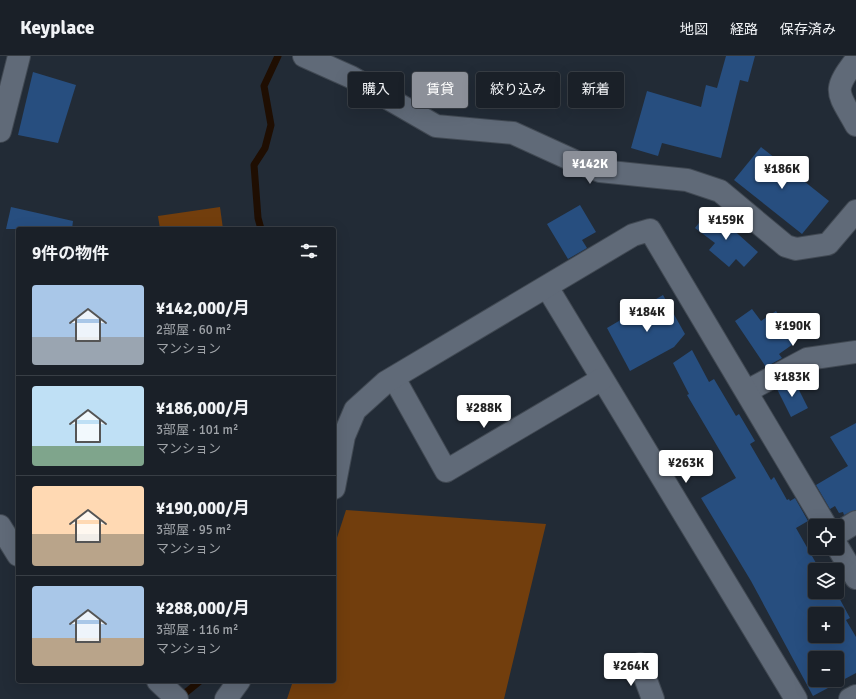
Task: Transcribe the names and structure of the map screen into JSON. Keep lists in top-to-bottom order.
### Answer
{
  "page": {
    "header": "Keyplace",
    "nav": ["地図", "経路", "保存済み"],
    "chip": [
      "購入",
      "賃貸",
      "絞り込み",
      "新着"
    ],
    "price": [
      "¥142K",
      "¥186K",
      "¥159K",
      "¥184K",
      "¥190K",
      "¥183K",
      "¥288K",
      "¥263K",
      "¥264K"
    ],
    "heading": "9件の物件",
    "list": [
      {
        "name": "¥142,000/月",
        "note": "2部屋 · 60 m² · マンション"
      },
      {
        "name": "¥186,000/月",
        "note": "3部屋 · 101 m² · マンション"
      },
      {
        "name": "¥190,000/月",
        "note": "3部屋 · 95 m² · マンション"
      },
      {
        "name": "¥288,000/月",
        "note": "3部屋 · 116 m² · マンション"
      }
    ],
    "map_buttons": ["+", "−"]
  }
}
